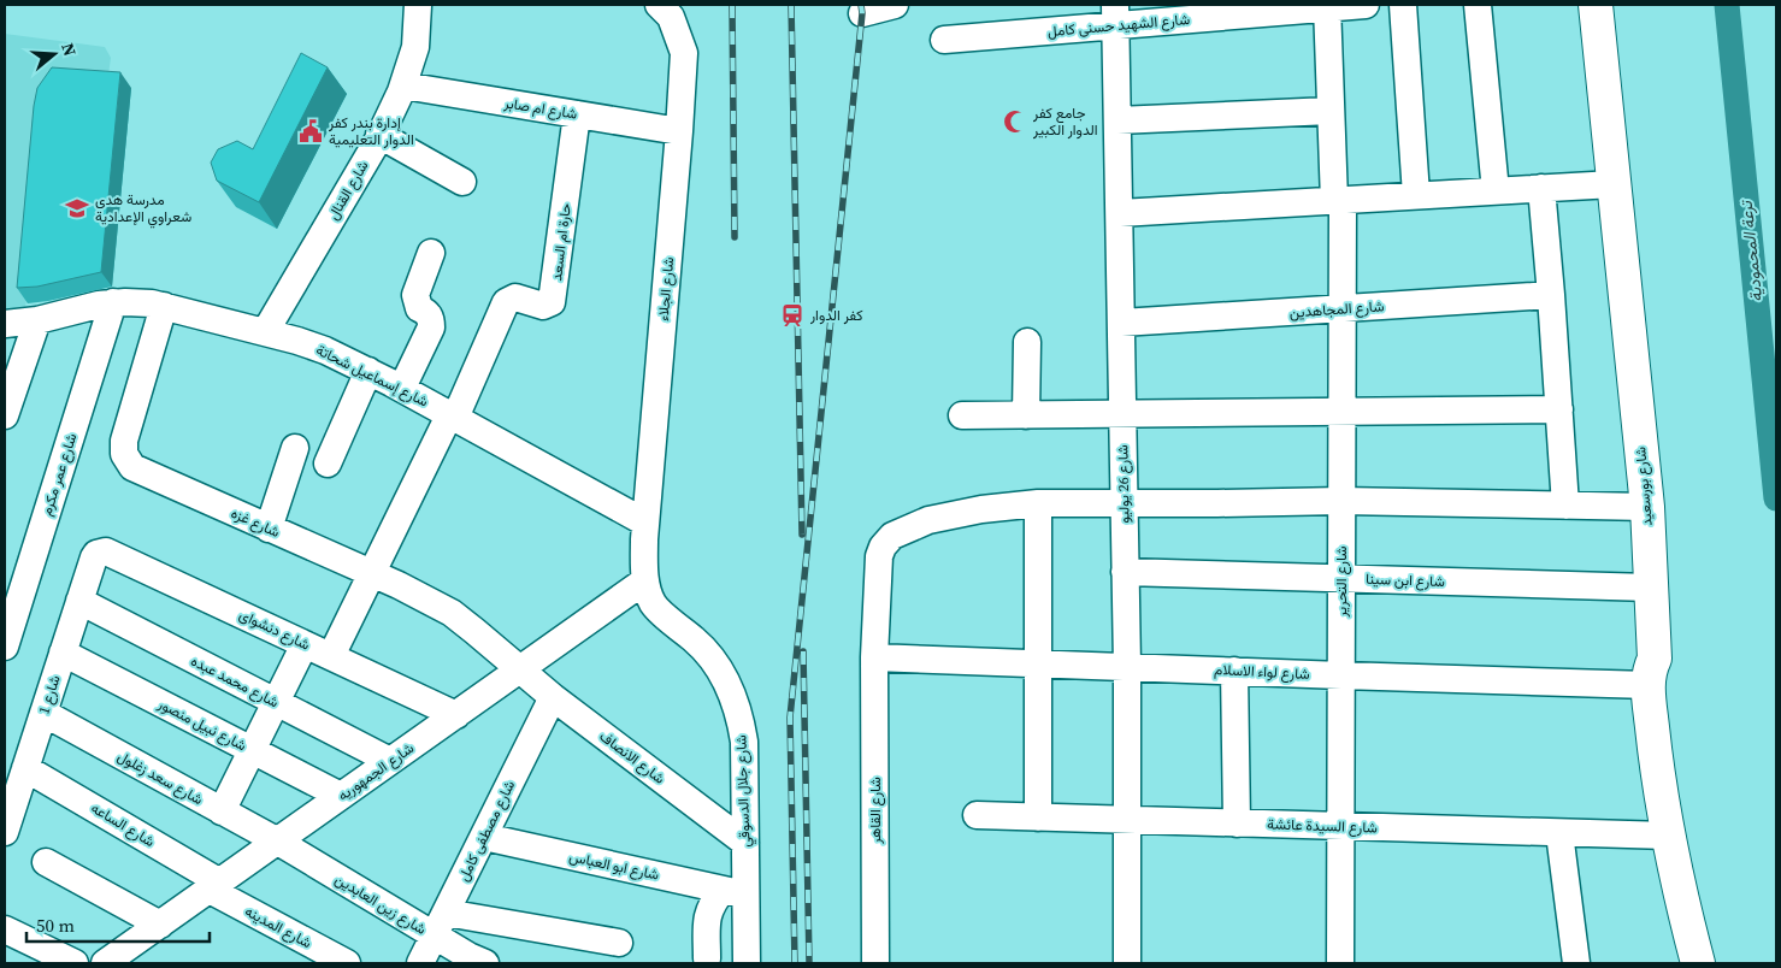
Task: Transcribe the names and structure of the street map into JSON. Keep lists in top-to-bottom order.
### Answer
{
  "streets": {
    "main road": ["شارع بورسعيد"],
    "street": [
      "شارع الشهيد حسنى كامل",
      "شارع ام صابر",
      "شارع القنال",
      "حارة ام السعد",
      "شارع الجلاء",
      "شارع المجاهدين",
      "شارع إسماعيل شحاتة",
      "شارع عمر مكرم",
      "شارع 26 يوليو",
      "شارع غزه",
      "شارع ابن سينا",
      "شارع التحرير",
      "شارع دنشواى",
      "شارع لواء الاسلام",
      "شارع محمد عبده",
      "شارع 1",
      "شارع نبيل منصور",
      "شارع الانصاف",
      "شارع الجمهوريه",
      "شارع سعد زغلول",
      "شارع جلال الدسوقي",
      "شارع القاهر",
      "شارع الساعه",
      "شارع السيدة عائشة",
      "شارع مصطفى كامل",
      "شارع ابو العباس",
      "شارع زين العابدين",
      "شارع المدينه"
    ]
  },
  "crossings": [
    ["شارع الشهيد حسنى كامل", "شارع 26 يوليو"],
    ["شارع الشهيد حسنى كامل", "شارع التحرير"],
    ["شارع ام صابر", "شارع القنال"],
    ["شارع ام صابر", "حارة ام السعد"],
    ["شارع ام صابر", "شارع الجلاء"],
    ["شارع القنال", "شارع إسماعيل شحاتة"],
    ["حارة ام السعد", "شارع إسماعيل شحاتة"],
    ["شارع الجلاء", "شارع إسماعيل شحاتة"],
    ["شارع الجلاء", "شارع الجمهوريه"],
    ["شارع الجلاء", "شارع جلال الدسوقي"],
    ["شارع المجاهدين", "شارع 26 يوليو"],
    ["شارع المجاهدين", "شارع التحرير"],
    ["شارع إسماعيل شحاتة", "شارع عمر مكرم"],
    ["شارع إسماعيل شحاتة", "شارع غزه"],
    ["شارع 26 يوليو", "شارع ابن سينا"],
    ["شارع 26 يوليو", "شارع لواء الاسلام"],
    ["شارع 26 يوليو", "شارع القاهر"],
    ["شارع 26 يوليو", "شارع السيدة عائشة"],
    ["شارع بورسعيد", "شارع ابن سينا"],
    ["شارع بورسعيد", "شارع لواء الاسلام"],
    ["شارع بورسعيد", "شارع القاهر"],
    ["شارع بورسعيد", "شارع السيدة عائشة"],
    ["شارع غزه", "شارع الانصاف"],
    ["شارع غزه", "شارع الجمهوريه"],
    ["شارع ابن سينا", "شارع التحرير"],
    ["شارع التحرير", "شارع لواء الاسلام"],
    ["شارع التحرير", "شارع القاهر"],
    ["شارع التحرير", "شارع السيدة عائشة"],
    ["شارع دنشواى", "شارع 1"],
    ["شارع دنشواى", "شارع الجمهوريه"],
    ["شارع لواء الاسلام", "شارع القاهر"],
    ["شارع محمد عبده", "شارع 1"],
    ["شارع محمد عبده", "شارع الجمهوريه"],
    ["شارع 1", "شارع نبيل منصور"],
    ["شارع 1", "شارع سعد زغلول"],
    ["شارع 1", "شارع الساعه"],
    ["شارع نبيل منصور", "شارع الجمهوريه"],
    ["شارع الانصاف", "شارع الجمهوريه"],
    ["شارع الانصاف", "شارع جلال الدسوقي"],
    ["شارع الانصاف", "شارع مصطفى كامل"],
    ["شارع الجمهوريه", "شارع سعد زغلول"],
    ["شارع الجمهوريه", "شارع جلال الدسوقي"],
    ["شارع الجمهوريه", "شارع الساعه"],
    ["شارع الجمهوريه", "شارع زين العابدين"],
    ["شارع الجمهوريه", "شارع المدينه"],
    ["شارع سعد زغلول", "شارع زين العابدين"],
    ["شارع جلال الدسوقي", "شارع ابو العباس"],
    ["شارع الساعه", "شارع المدينه"],
    ["شارع مصطفى كامل", "شارع ابو العباس"],
    ["شارع مصطفى كامل", "شارع زين العابدين"]
  ],
  "water": ["ترعة المحمودية"],
  "places": {
    "mosque": ["جامع كفر الدوار الكبير"],
    "public building": ["إدارة بندر كفر الدوار التعليمية"],
    "school or university": ["مدرسة هدى شعراوي الإعدادية"],
    "station": ["كفر الدوار"]
  },
  "scale_bar": "50 m",
  "north": "right"
}
